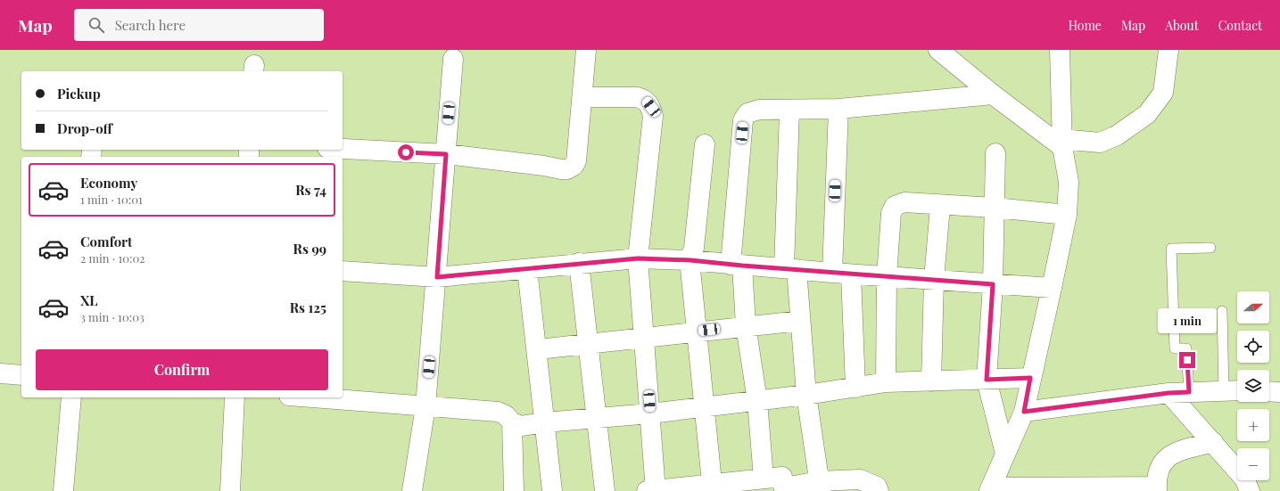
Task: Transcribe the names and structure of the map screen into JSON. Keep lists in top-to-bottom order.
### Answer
{
  "north": "right",
  "page": {
    "header": "Map",
    "search": "Search here",
    "nav": [
      "Home",
      "Map",
      "About",
      "Contact"
    ],
    "banner": ["Pickup", "Drop-off"],
    "list": [
      {
        "name": "Economy",
        "note": "1 min · 10:01",
        "value": "Rs 74"
      },
      {
        "name": "Comfort",
        "note": "2 min · 10:02",
        "value": "Rs 99"
      },
      {
        "name": "XL",
        "note": "3 min · 10:03",
        "value": "Rs 125"
      }
    ],
    "map_buttons": ["+", "−"],
    "bubble": "1 min",
    "buttons": "Confirm"
  }
}
